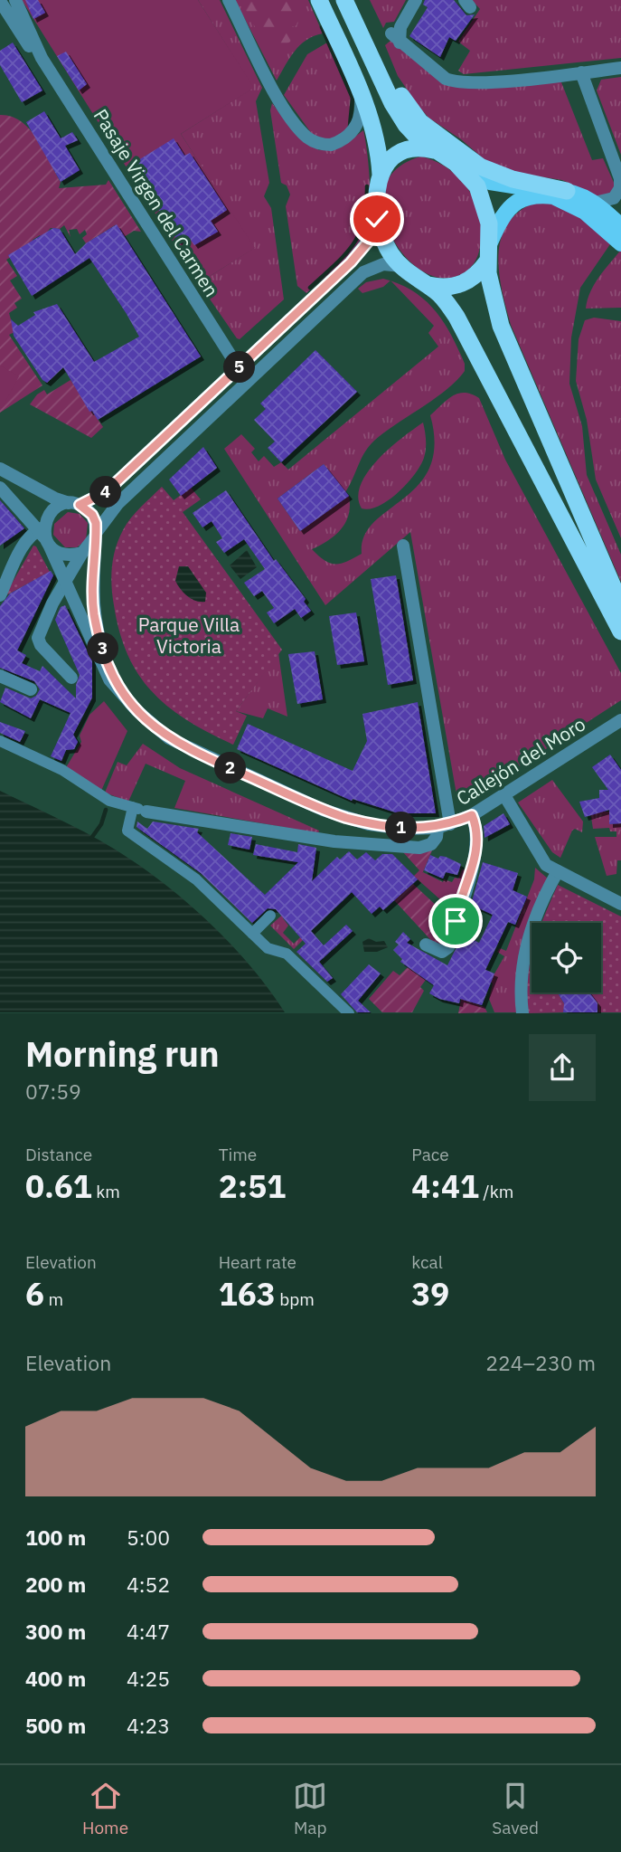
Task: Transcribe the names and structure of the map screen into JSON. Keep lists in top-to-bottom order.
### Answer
{
  "streets": {
    "street": ["Pasaje Virgen del Carmen", "Callejón del Moro"]
  },
  "parks": ["Parque Villa Victoria"],
  "page": {
    "pins": [
      "5",
      "4",
      "3",
      "2",
      "1"
    ],
    "heading": ["Morning run", "07:59"],
    "stats": [
      ["Distance", "0.61 km"],
      ["Time", "2:51"],
      ["Pace", "4:41 /km"],
      ["Elevation", "6 m"],
      ["Heart rate", "163 bpm"],
      ["kcal", "39"]
    ],
    "chart": ["Elevation", "224–230 m"],
    "list": [
      {
        "name": "100 m",
        "note": "5:00"
      },
      {
        "name": "200 m",
        "note": "4:52"
      },
      {
        "name": "300 m",
        "note": "4:47"
      },
      {
        "name": "400 m",
        "note": "4:25"
      },
      {
        "name": "500 m",
        "note": "4:23"
      }
    ],
    "tabs": ["Home", "Map", "Saved"]
  }
}
